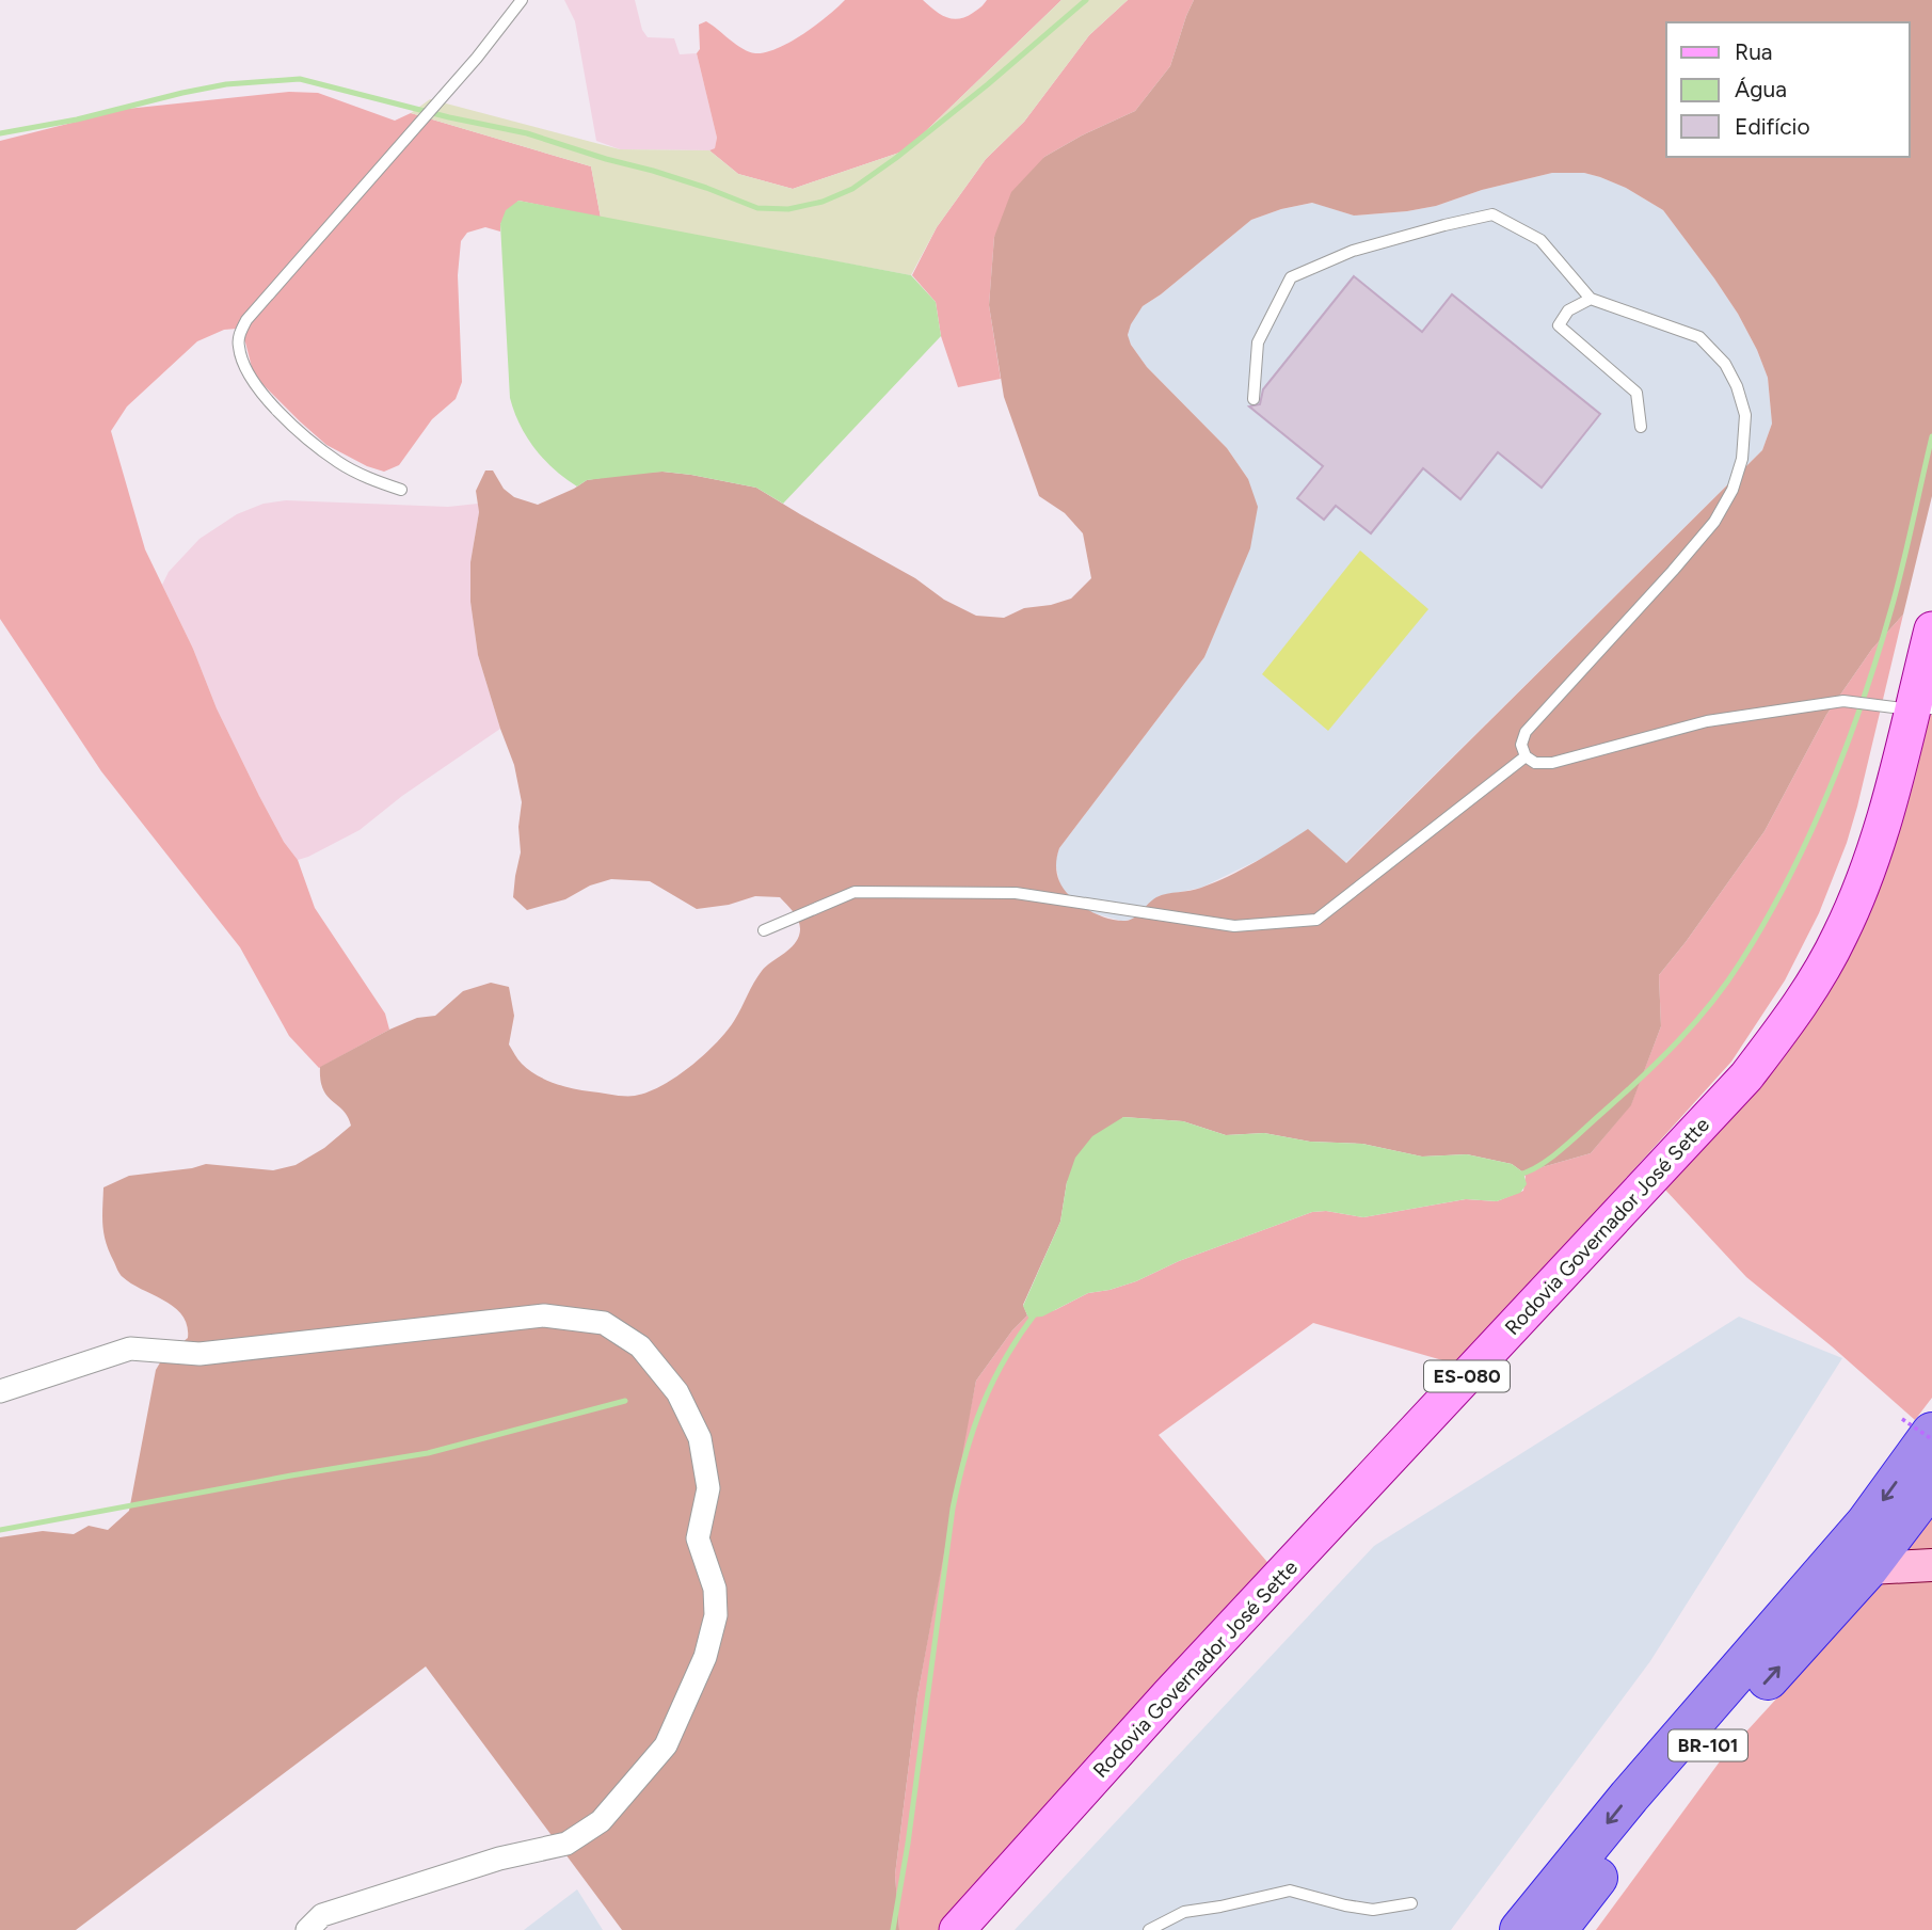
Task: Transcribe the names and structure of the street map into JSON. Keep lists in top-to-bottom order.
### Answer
{
  "streets": {
    "highway": ["BR-101"],
    "main road": ["Rodovia Governador José Sette", "ES-080"]
  },
  "crossings": [
    ["Rodovia Governador José Sette", "ES-080"]
  ],
  "legend": ["Rua", "Água", "Edifício"]
}
